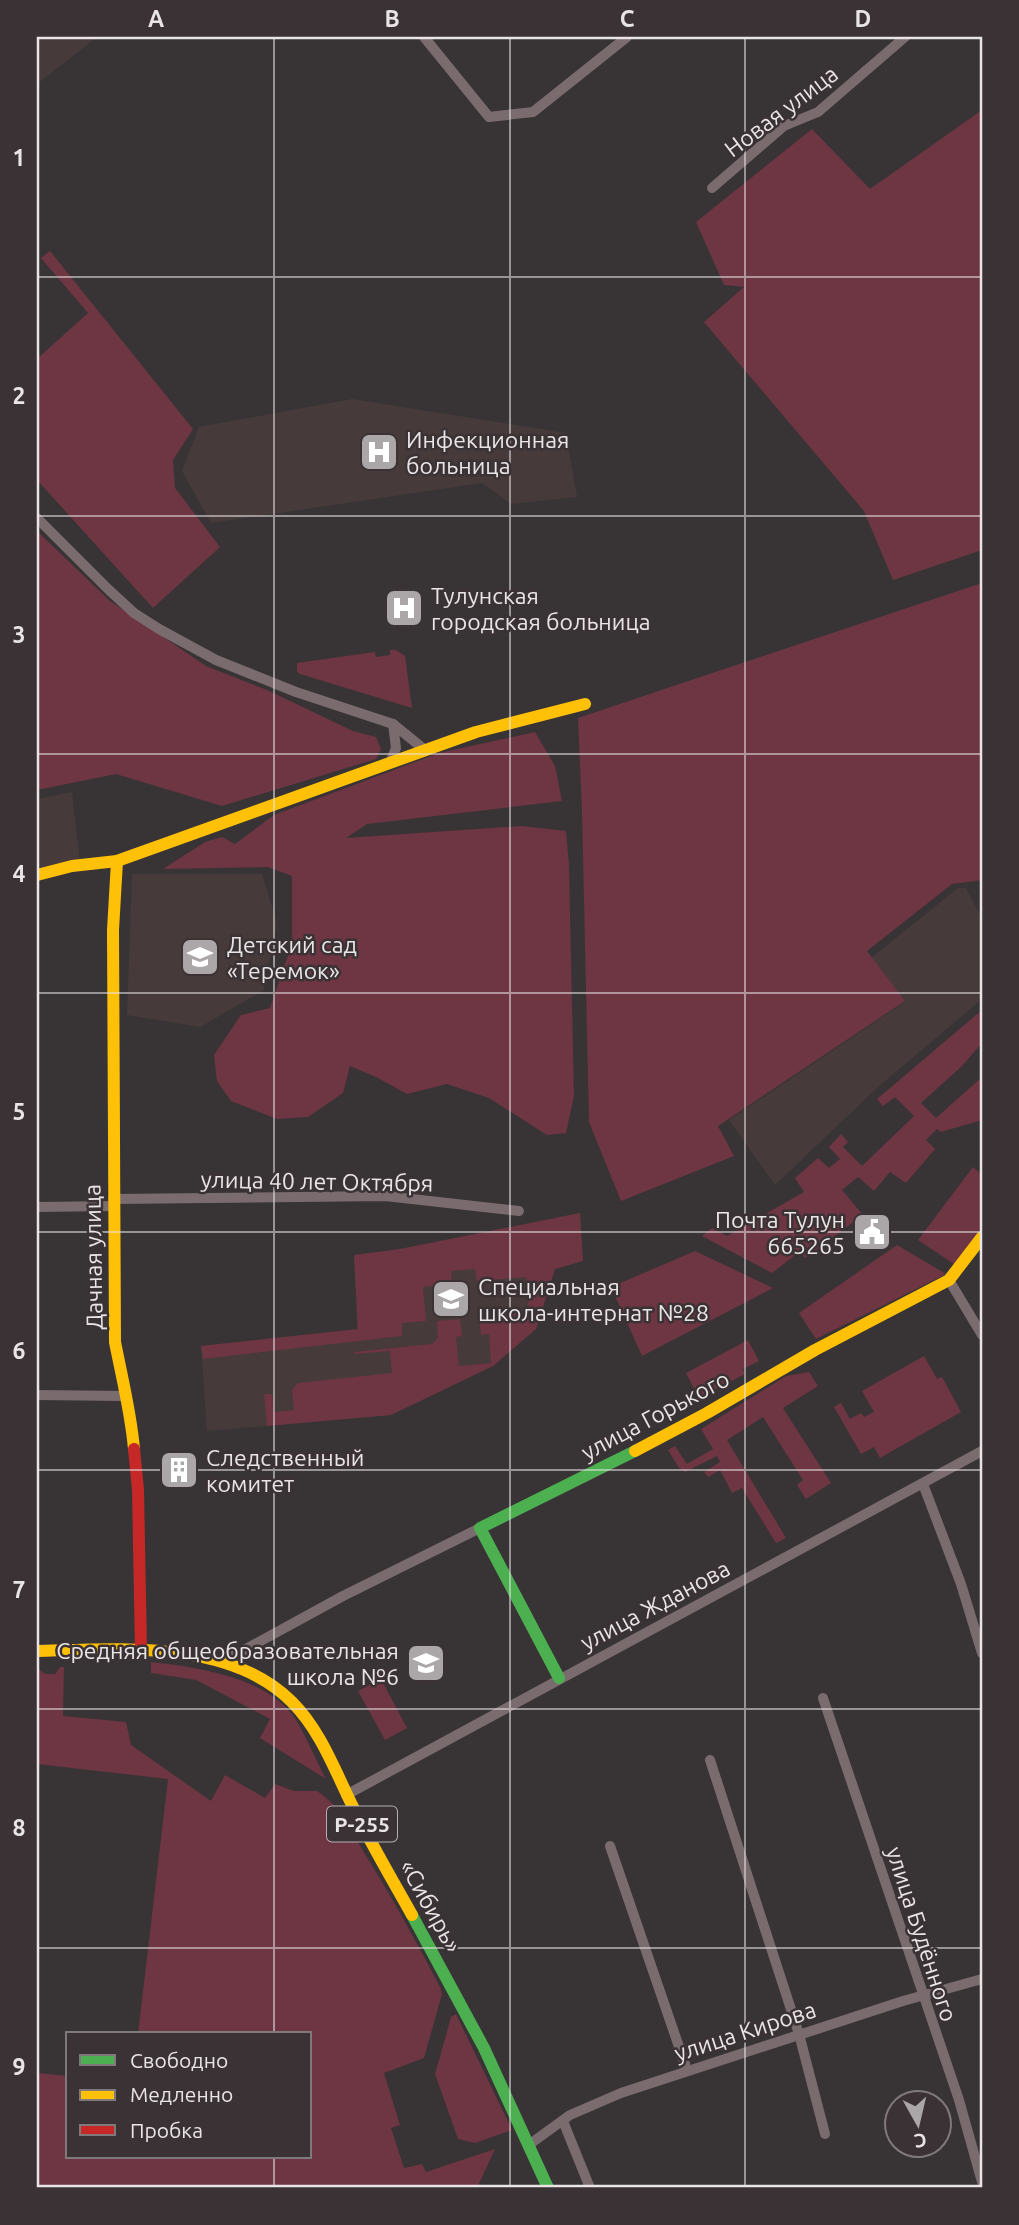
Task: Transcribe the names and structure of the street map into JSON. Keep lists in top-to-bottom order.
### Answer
{
  "streets": {
    "main road": [
      "Дачная улица",
      "улица Горького",
      "Р-255",
      "«Сибирь»"
    ],
    "street": [
      "Новая улица",
      "улица 40 лет Октября",
      "улица Жданова",
      "улица Будённого",
      "улица Кирова"
    ]
  },
  "crossings": [
    ["улица 40 лет Октября", "Дачная улица"],
    ["Дачная улица", "«Сибирь»"],
    ["улица Жданова", "«Сибирь»"],
    ["«Сибирь»", "улица Кирова"],
    ["улица Будённого", "улица Кирова"]
  ],
  "places": {
    "hospital": ["Инфекционная больница", "Тулунская городская больница"],
    "school or university": ["Детский сад «Теремок»", "Специальная школа-интернат №28", "Средняя общеобразовательная школа №6"],
    "public building": ["Почта Тулун 665265"],
    "building": ["Следственный комитет"]
  },
  "legend": ["Свободно", "Медленно", "Пробка"],
  "north": "bottom",
  "grid": {
    "columns": [
      "A",
      "B",
      "C",
      "D"
    ],
    "rows": [
      "1",
      "2",
      "3",
      "4",
      "5",
      "6",
      "7",
      "8",
      "9"
    ]
  }
}
